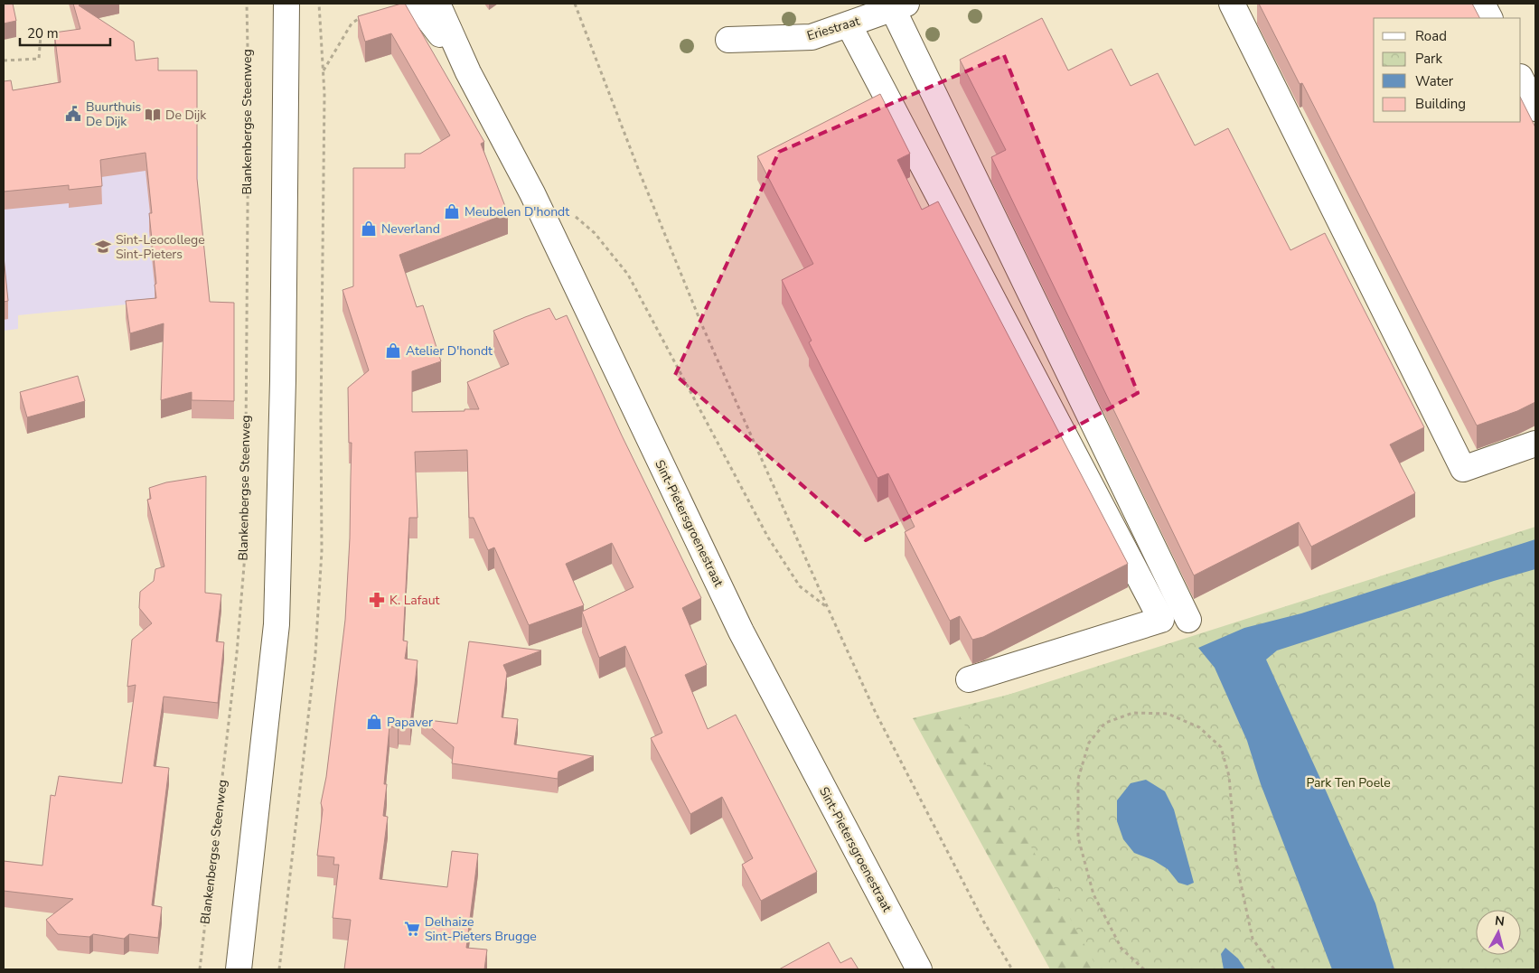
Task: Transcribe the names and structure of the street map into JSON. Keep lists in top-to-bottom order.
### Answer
{
  "streets": {
    "street": ["Eriestraat", "Sint-Pietersgroenestraat"],
    "path": ["Blankenbergse Steenweg"]
  },
  "parks": ["Park Ten Poele"],
  "places": {
    "public building": ["Buurthuis De Dijk"],
    "library": ["De Dijk"],
    "shop": [
      "Meubelen D'hondt",
      "Neverland",
      "Atelier D'hondt",
      "Papaver"
    ],
    "school or university": ["Sint-Leocollege Sint-Pieters"],
    "pharmacy": ["K. Lafaut"],
    "supermarket": ["Delhaize Sint-Pieters Brugge"]
  },
  "legend": [
    "Road",
    "Park",
    "Water",
    "Building"
  ],
  "scale_bar": "20 m",
  "north": "top"
}
